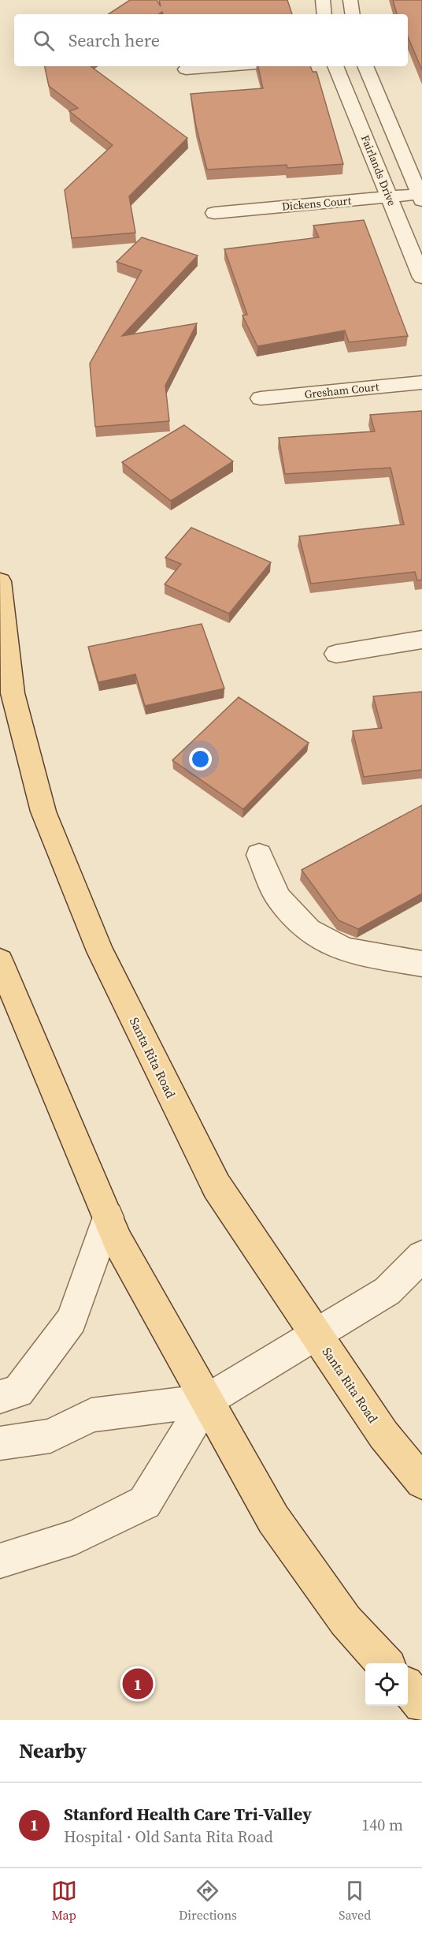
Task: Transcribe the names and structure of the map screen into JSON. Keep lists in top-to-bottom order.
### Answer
{
  "streets": {
    "main road": ["Santa Rita Road"],
    "street": ["Fairlands Drive", "Dickens Court", "Gresham Court"]
  },
  "crossings": [
    ["Fairlands Drive", "Dickens Court"]
  ],
  "page": {
    "search": "Search here",
    "pins": "1",
    "heading": "Nearby",
    "list": [
      {
        "mark": "1",
        "name": "Stanford Health Care Tri-Valley",
        "note": "Hospital · Old Santa Rita Road",
        "value": "140 m"
      }
    ],
    "nav": ["Map", "Directions", "Saved"]
  }
}
